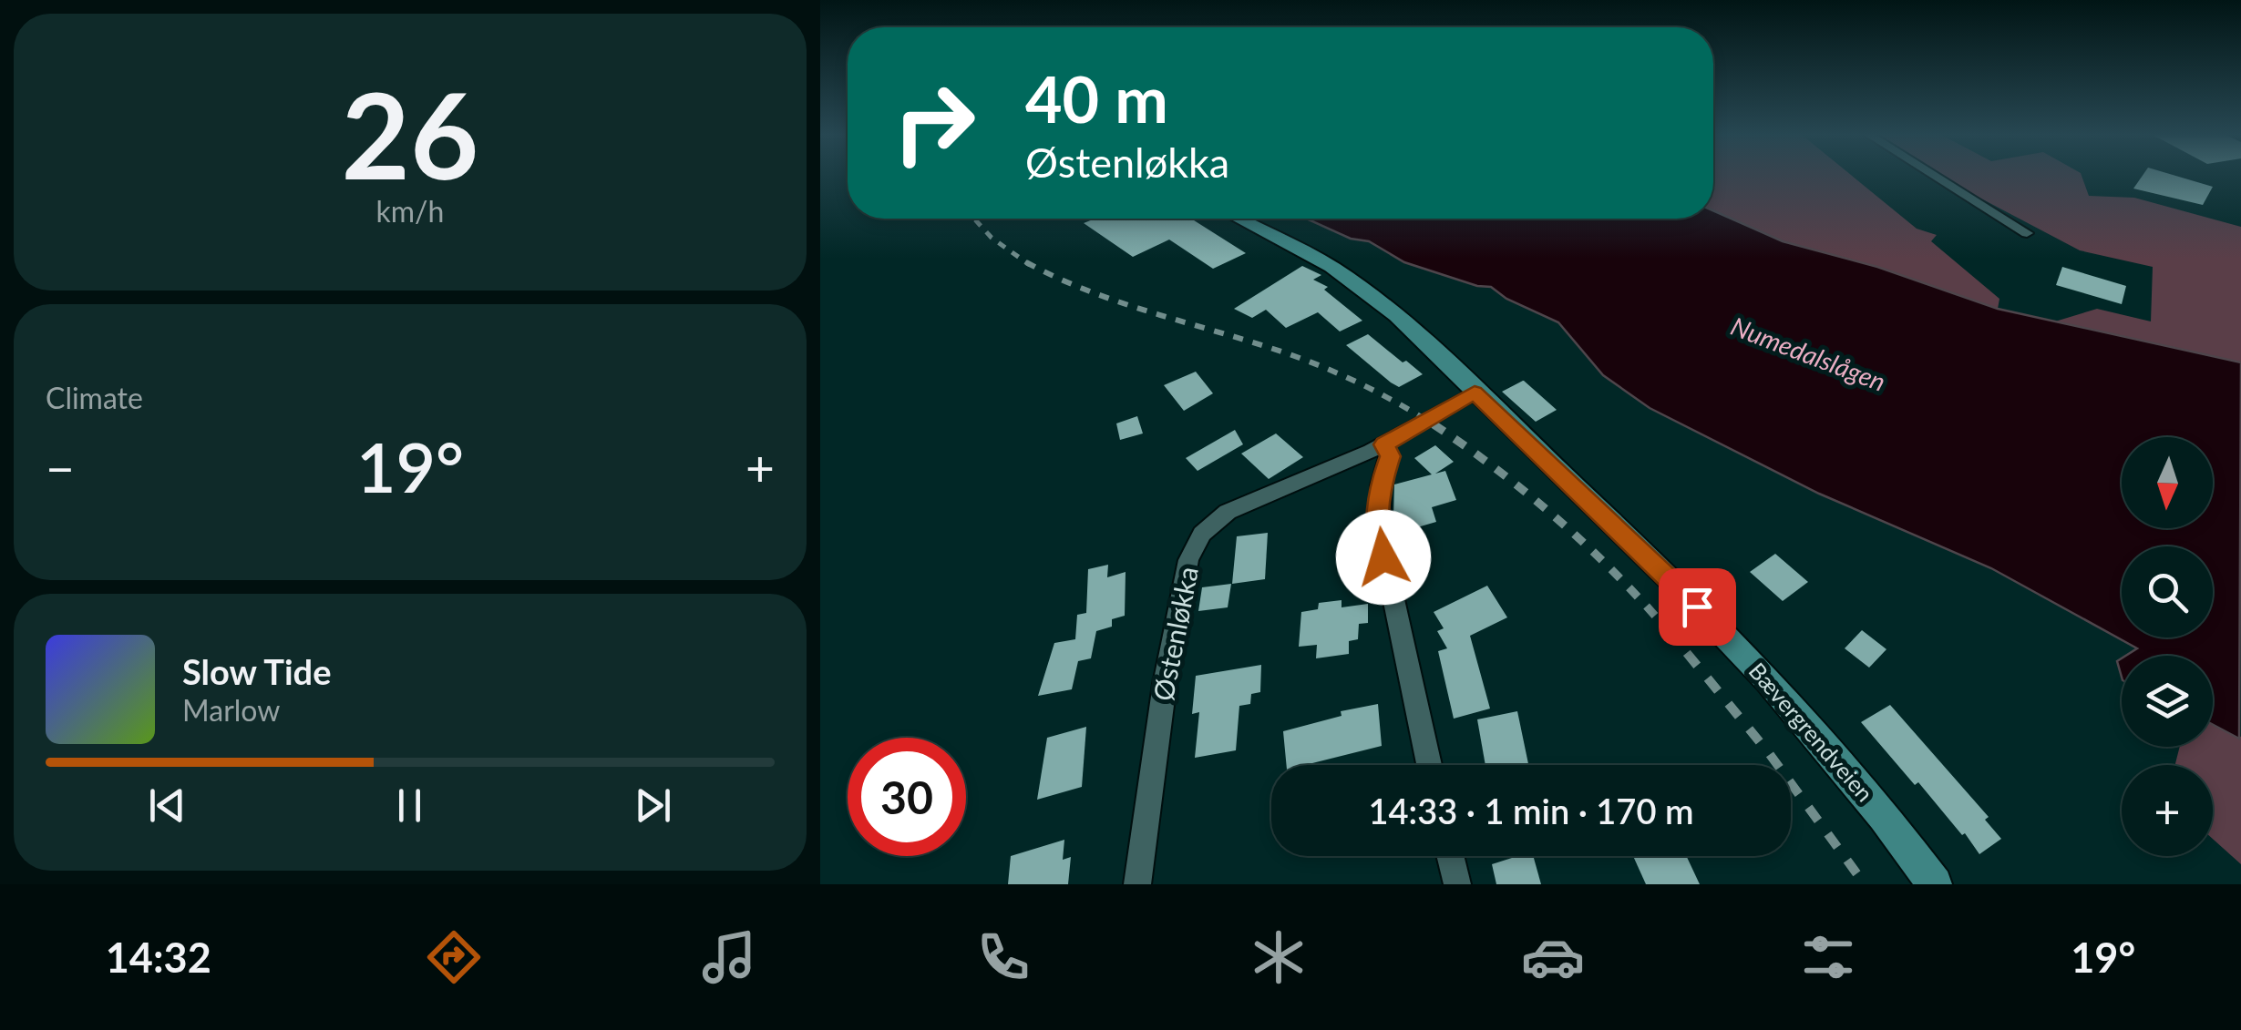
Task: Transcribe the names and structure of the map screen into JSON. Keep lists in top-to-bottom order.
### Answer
{
  "streets": {
    "main road": ["Bævergrendveien"],
    "street": ["Østenløkka"]
  },
  "crossings": [
    ["Østenløkka", "Bævergrendveien"]
  ],
  "water": ["Numedalslågen"],
  "north": "bottom",
  "page": {
    "tile": [
      ["26", "km/h"],
      "Climate"
    ],
    "turn": ["40 m", "Østenløkka"],
    "heat": ["−", "19°", "+"],
    "map_buttons": "+",
    "song": ["Slow Tide", "Marlow"],
    "limit": "30",
    "trip": "14:33 · 1 min · 170 m",
    "tabs": ["14:32", "19°"]
  }
}
